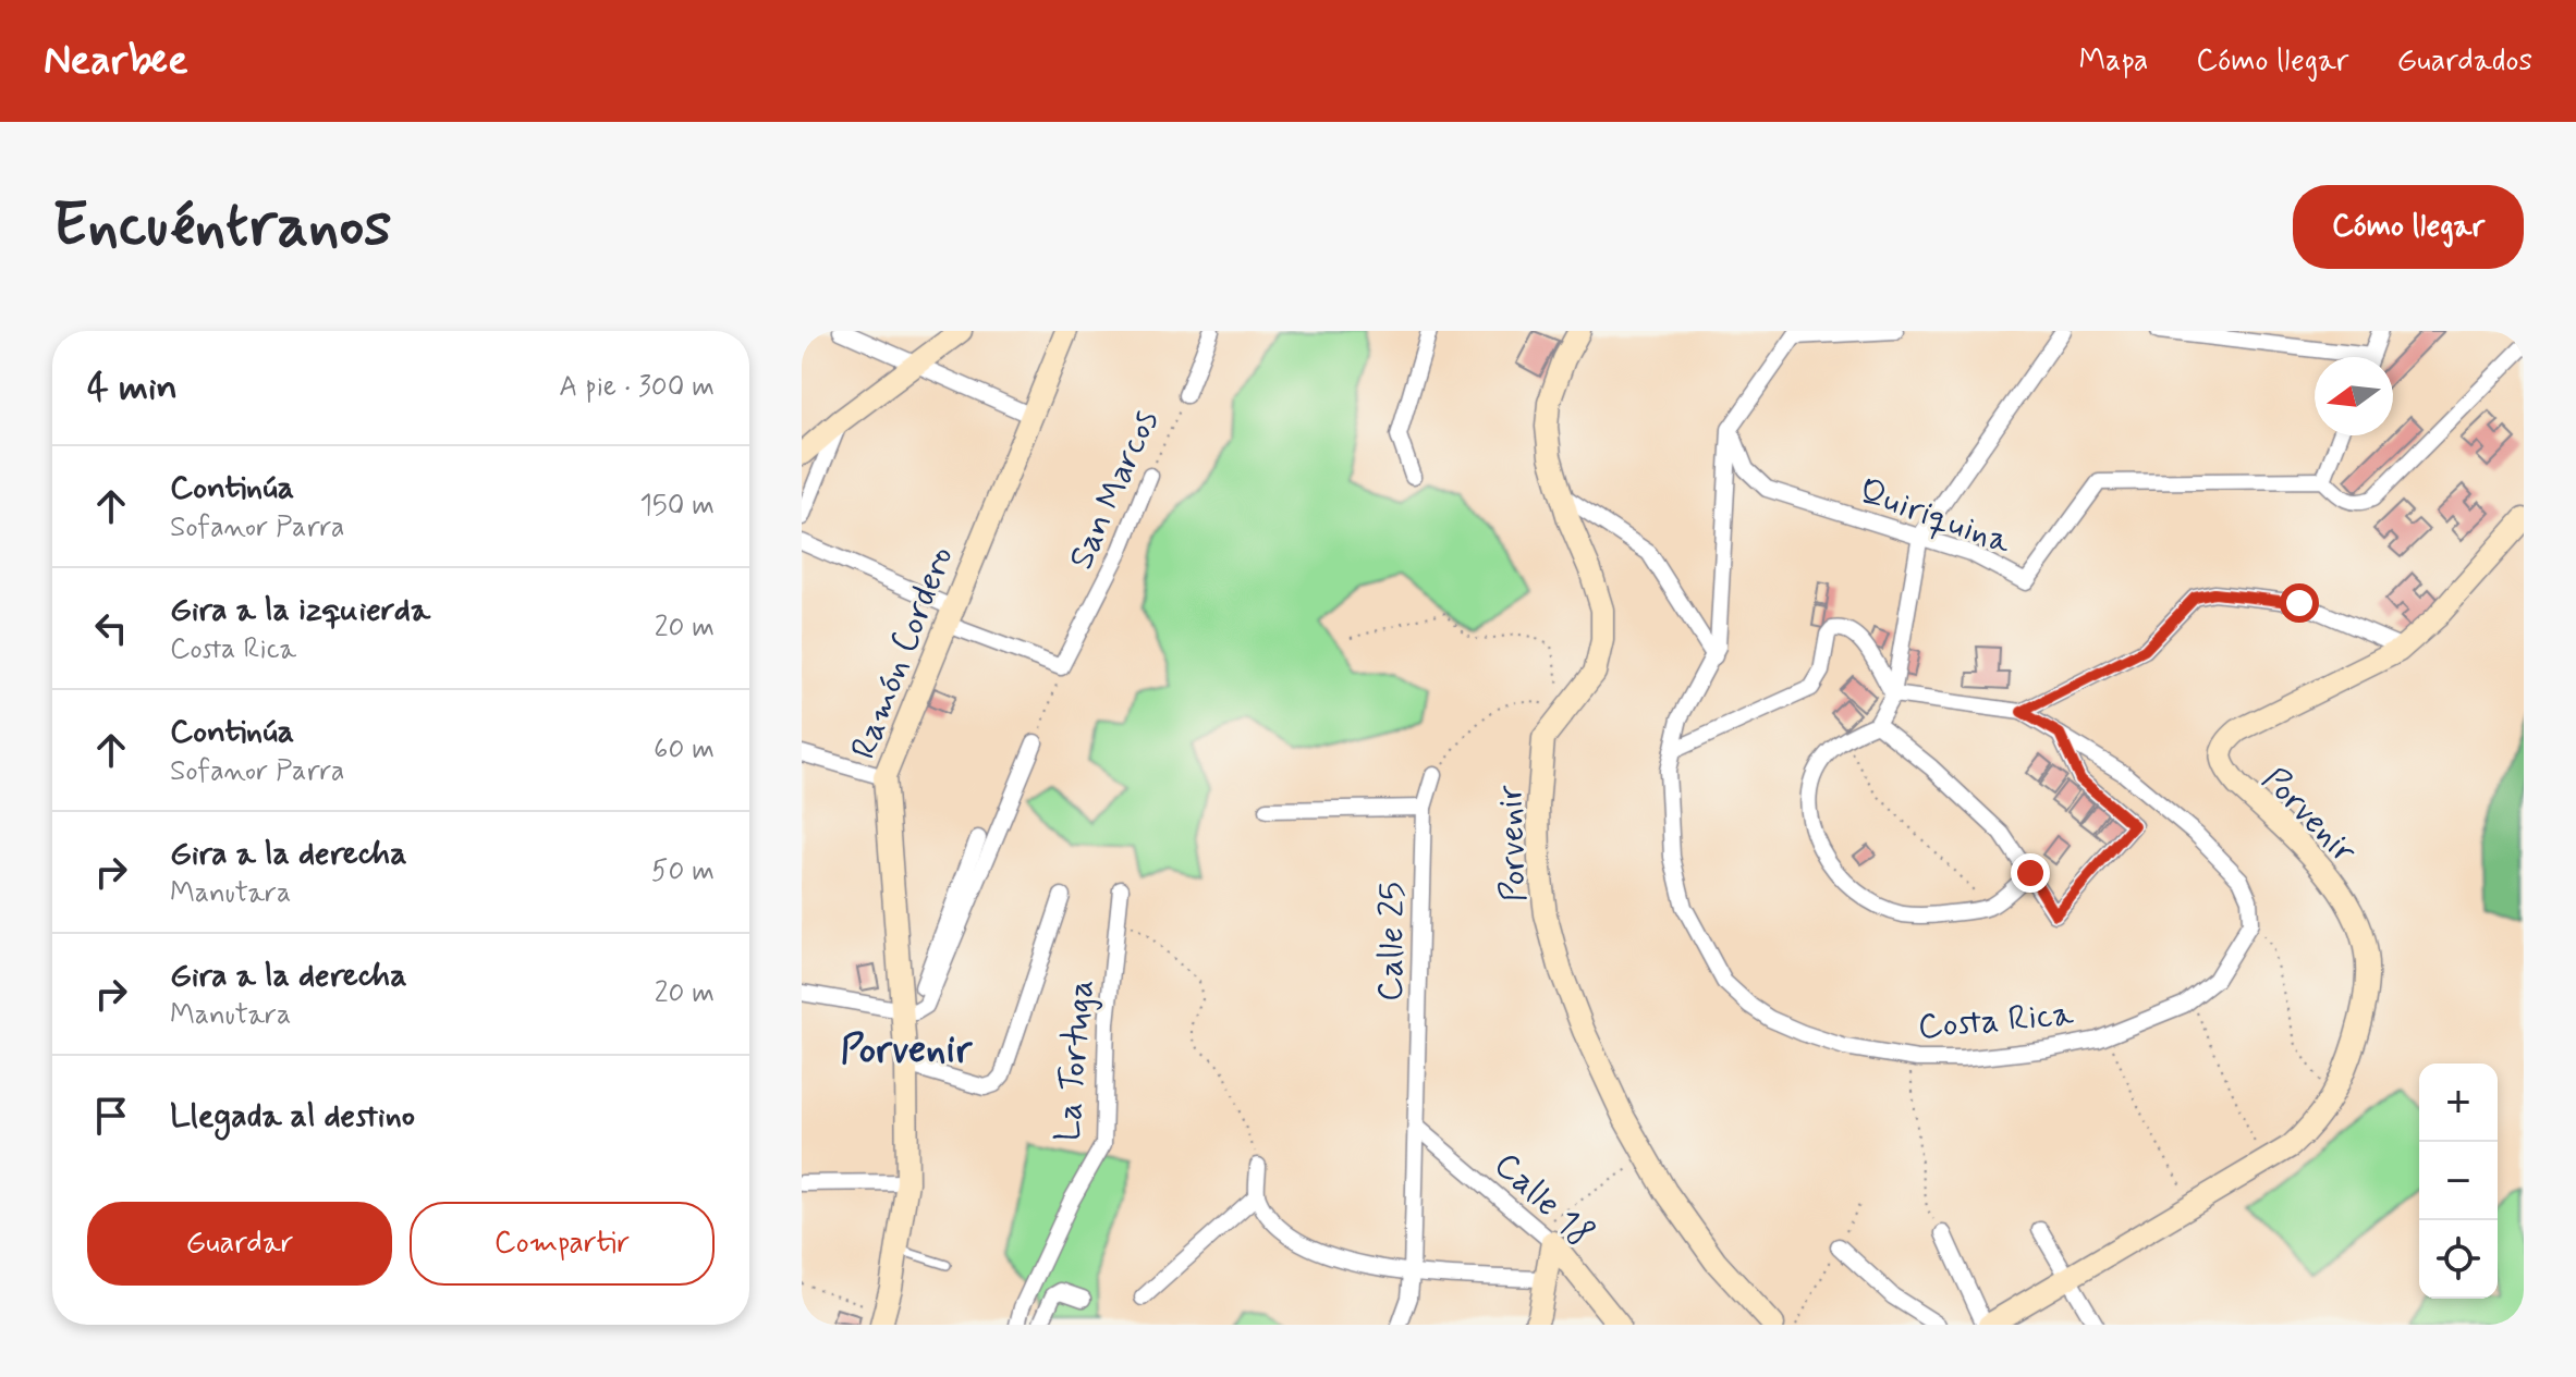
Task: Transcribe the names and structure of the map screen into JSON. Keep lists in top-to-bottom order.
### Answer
{
  "streets": {
    "street": [
      "San Marcos",
      "Quiriquina",
      "Ramón Cordero",
      "Porvenir",
      "Calle 25",
      "Costa Rica",
      "La Tortuga",
      "Calle 18"
    ]
  },
  "crossings": [
    ["Quiriquina", "Costa Rica"],
    ["Calle 25", "Calle 18"]
  ],
  "districts": ["Porvenir"],
  "north": "left",
  "page": {
    "header": "Nearbee",
    "nav": ["Mapa", "Cómo llegar", "Guardados"],
    "buttons": [
      "Cómo llegar",
      ["Guardar", "Compartir"]
    ],
    "title": "Encuéntranos",
    "heading": ["4 min", "A pie · 300 m"],
    "list": [
      ["Continúa", "Sofanor Parra", "150 m"],
      ["Gira a la izquierda", "Costa Rica", "20 m"],
      ["Continúa", "Sofanor Parra", "60 m"],
      ["Gira a la derecha", "Manutara", "50 m"],
      ["Gira a la derecha", "Manutara", "20 m"],
      "Llegada al destino"
    ],
    "map_buttons": ["+", "−"]
  }
}
